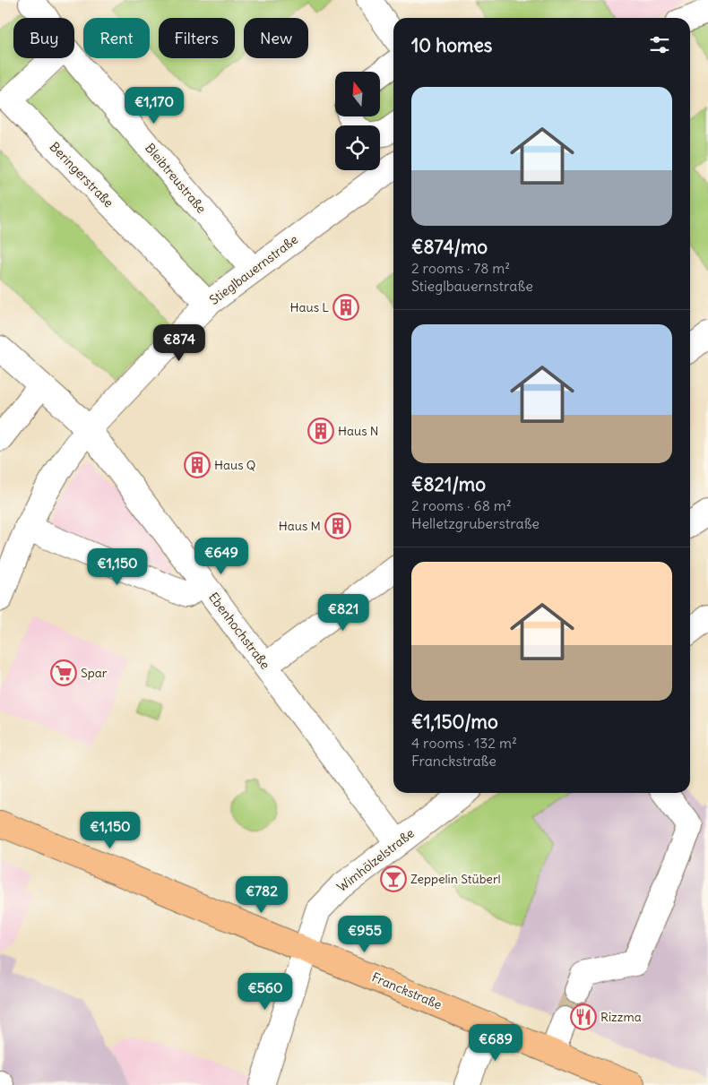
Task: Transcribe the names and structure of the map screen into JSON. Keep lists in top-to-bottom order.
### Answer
{
  "streets": {
    "main road": ["Franckstraße"],
    "street": [
      "Beringerstraße",
      "Bleibtreustraße",
      "Stieglbauernstraße",
      "Ebenhochstraße",
      "Wimhölzelstraße"
    ]
  },
  "crossings": [
    ["Beringerstraße", "Stieglbauernstraße"],
    ["Bleibtreustraße", "Stieglbauernstraße"],
    ["Stieglbauernstraße", "Ebenhochstraße"],
    ["Ebenhochstraße", "Wimhölzelstraße"],
    ["Wimhölzelstraße", "Franckstraße"]
  ],
  "places": {
    "building": [
      "Haus L",
      "Haus N",
      "Haus Q",
      "Haus M"
    ],
    "supermarket": ["Spar"],
    "bar": ["Zeppelin Stüberl"],
    "restaurant": ["Rizzma"]
  },
  "north": "top",
  "page": {
    "chip": [
      "Buy",
      "Rent",
      "Filters",
      "New"
    ],
    "heading": "10 homes",
    "list": [
      {
        "name": "€874/mo",
        "note": "2 rooms · 78 m² · Stieglbauernstraße"
      },
      {
        "name": "€821/mo",
        "note": "2 rooms · 68 m² · Helletzgruberstraße"
      },
      {
        "name": "€1,150/mo",
        "note": "4 rooms · 132 m² · Franckstraße"
      }
    ],
    "price": [
      "€1,170",
      "€874",
      "€649",
      "€1,150",
      "€821",
      "€1,150",
      "€782",
      "€955",
      "€560",
      "€689"
    ]
  }
}
